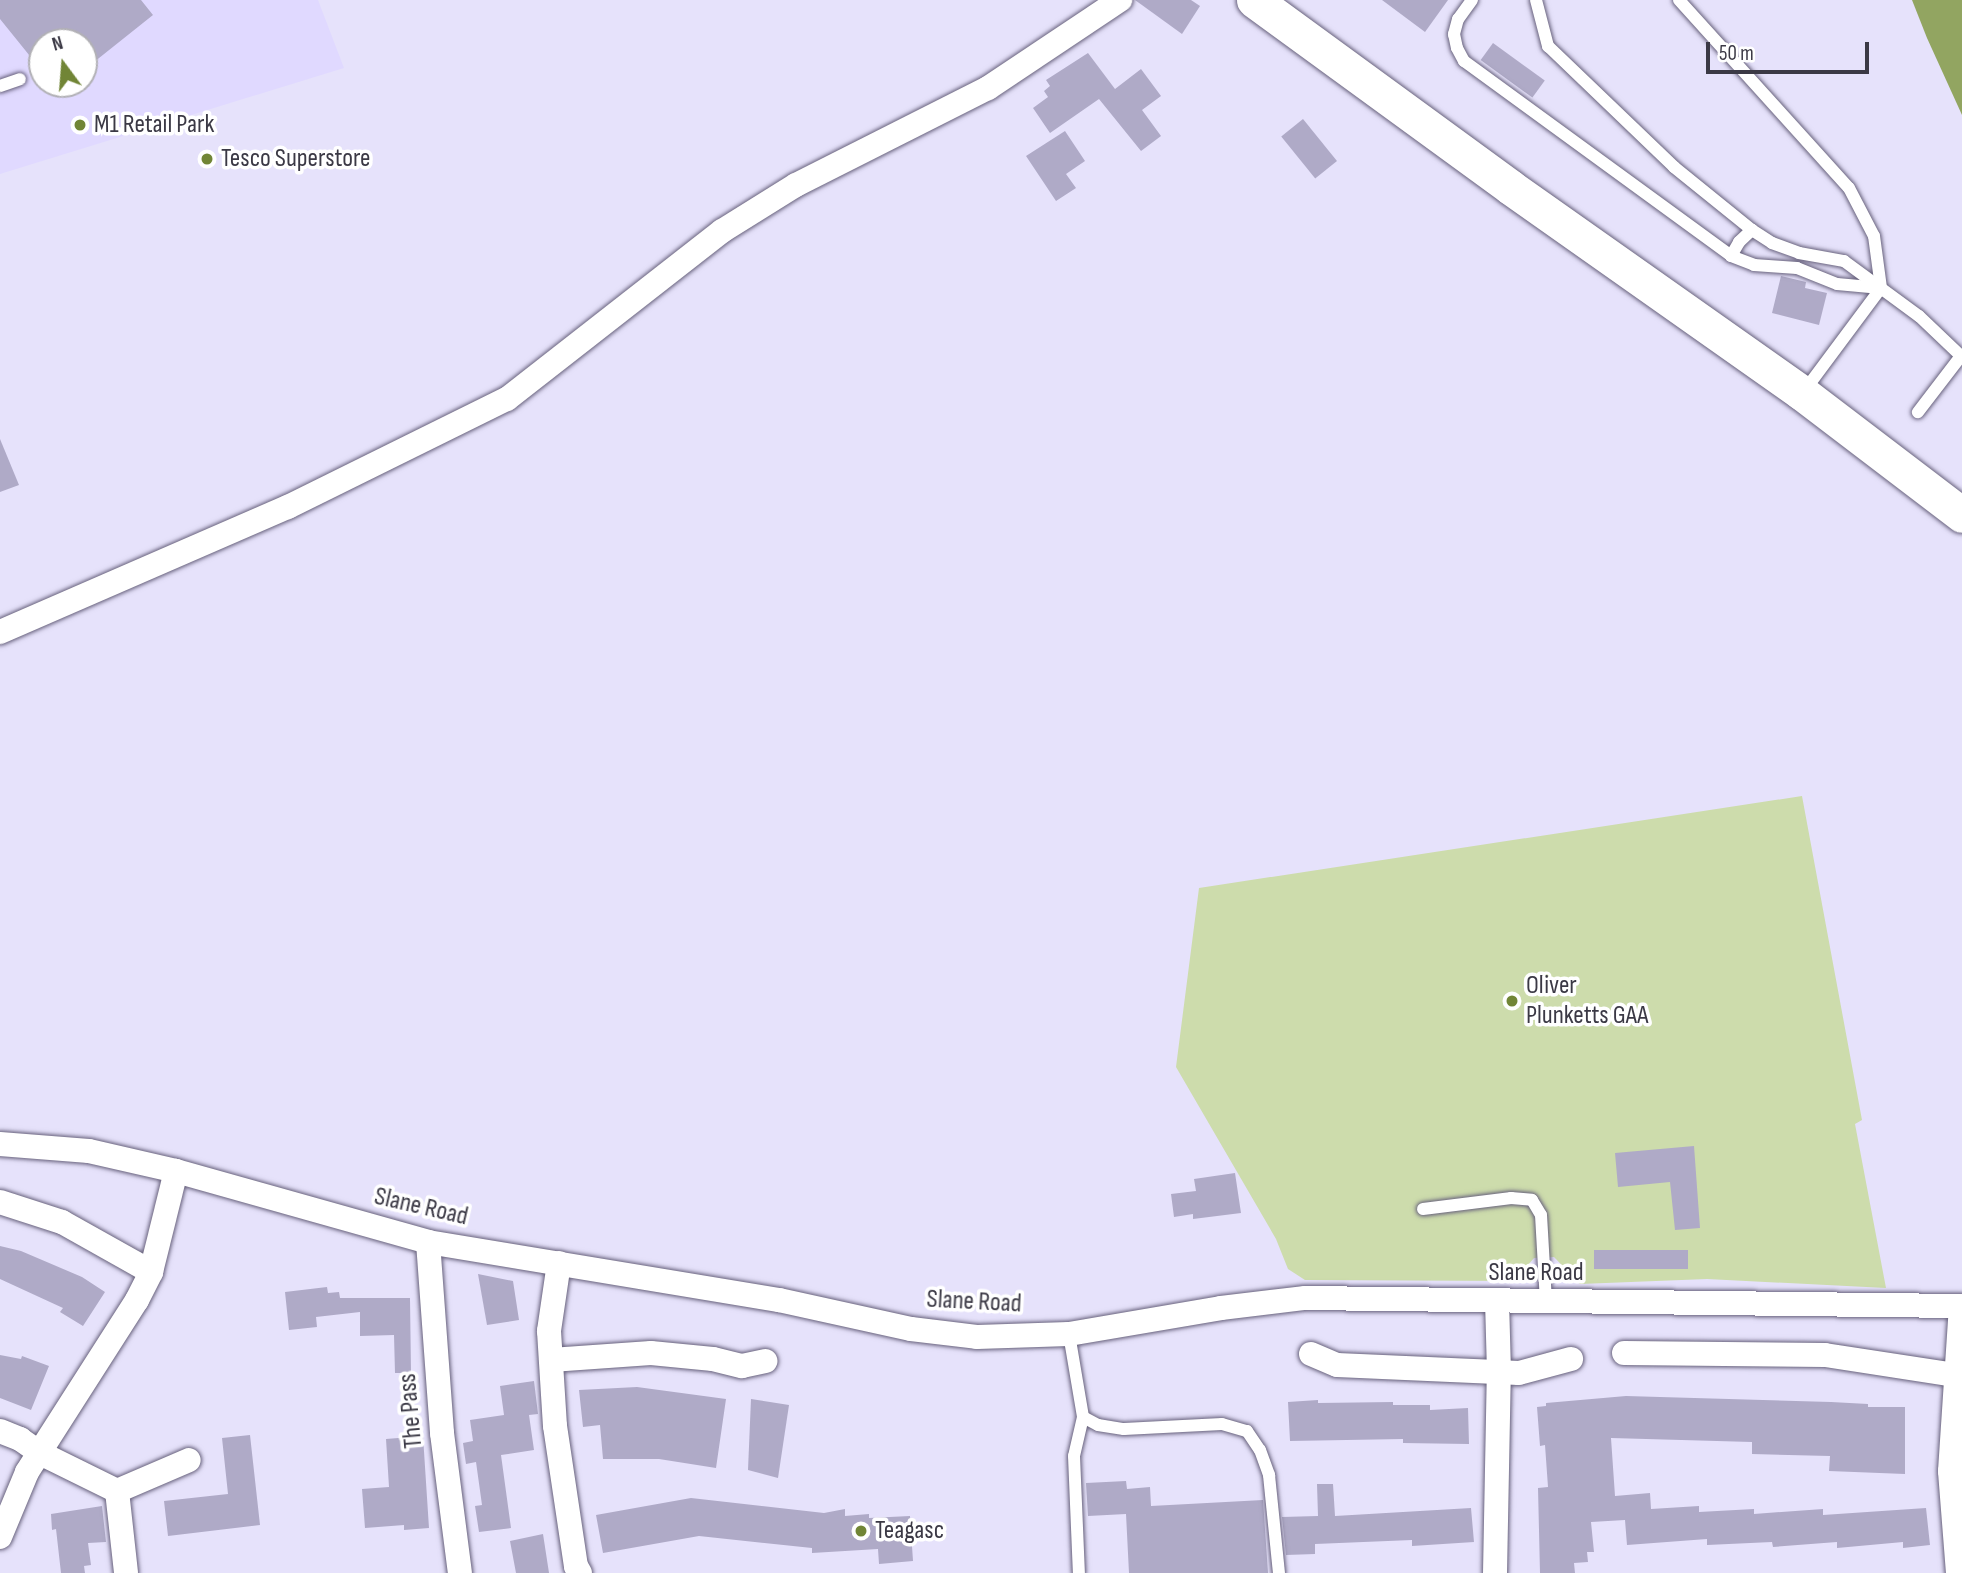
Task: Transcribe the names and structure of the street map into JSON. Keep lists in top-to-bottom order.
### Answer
{
  "streets": {
    "street": ["Slane Road", "The Pass"]
  },
  "crossings": [
    ["Slane Road", "The Pass"]
  ],
  "places": [
    "M1 Retail Park",
    "Tesco Superstore",
    "Oliver Plunketts GAA",
    "Teagasc"
  ],
  "scale_bar": "50 m",
  "north": "top"
}
